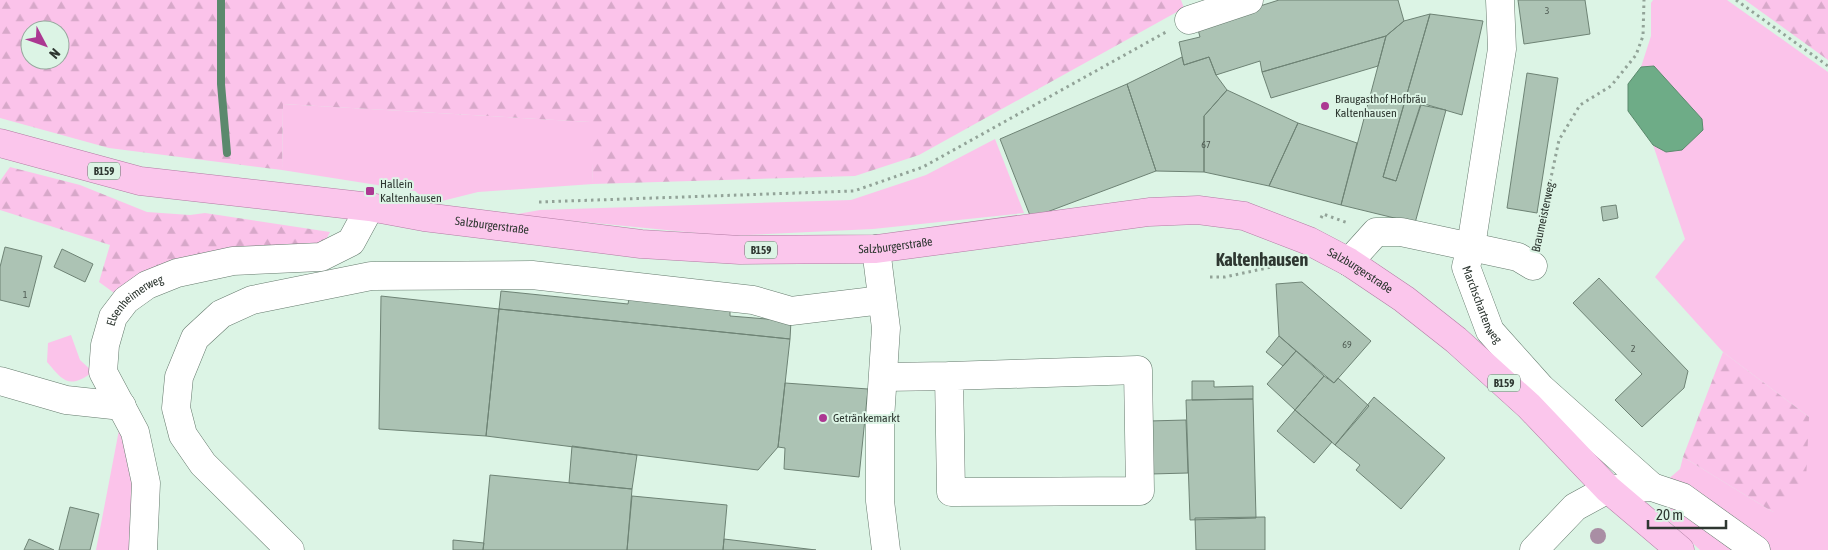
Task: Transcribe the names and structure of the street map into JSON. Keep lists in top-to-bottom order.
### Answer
{
  "streets": {
    "main road": ["B159", "Salzburgerstraße"],
    "street": ["Braumeisterweg", "Elsenheimerweg", "Marchschartenweg"]
  },
  "crossings": [
    ["Braumeisterweg", "Salzburgerstraße"],
    ["Braumeisterweg", "Marchschartenweg"],
    ["Salzburgerstraße", "Elsenheimerweg"]
  ],
  "districts": ["Kaltenhausen"],
  "places": {
    "other": ["Braugasthof Hofbräu Kaltenhausen", "Getränkemarkt"],
    "transit": ["Hallein Kaltenhausen"]
  },
  "house_numbers": [
    "3",
    "67",
    "1",
    "69",
    "2"
  ],
  "scale_bar": "20 m",
  "north": "bottom right"
}
